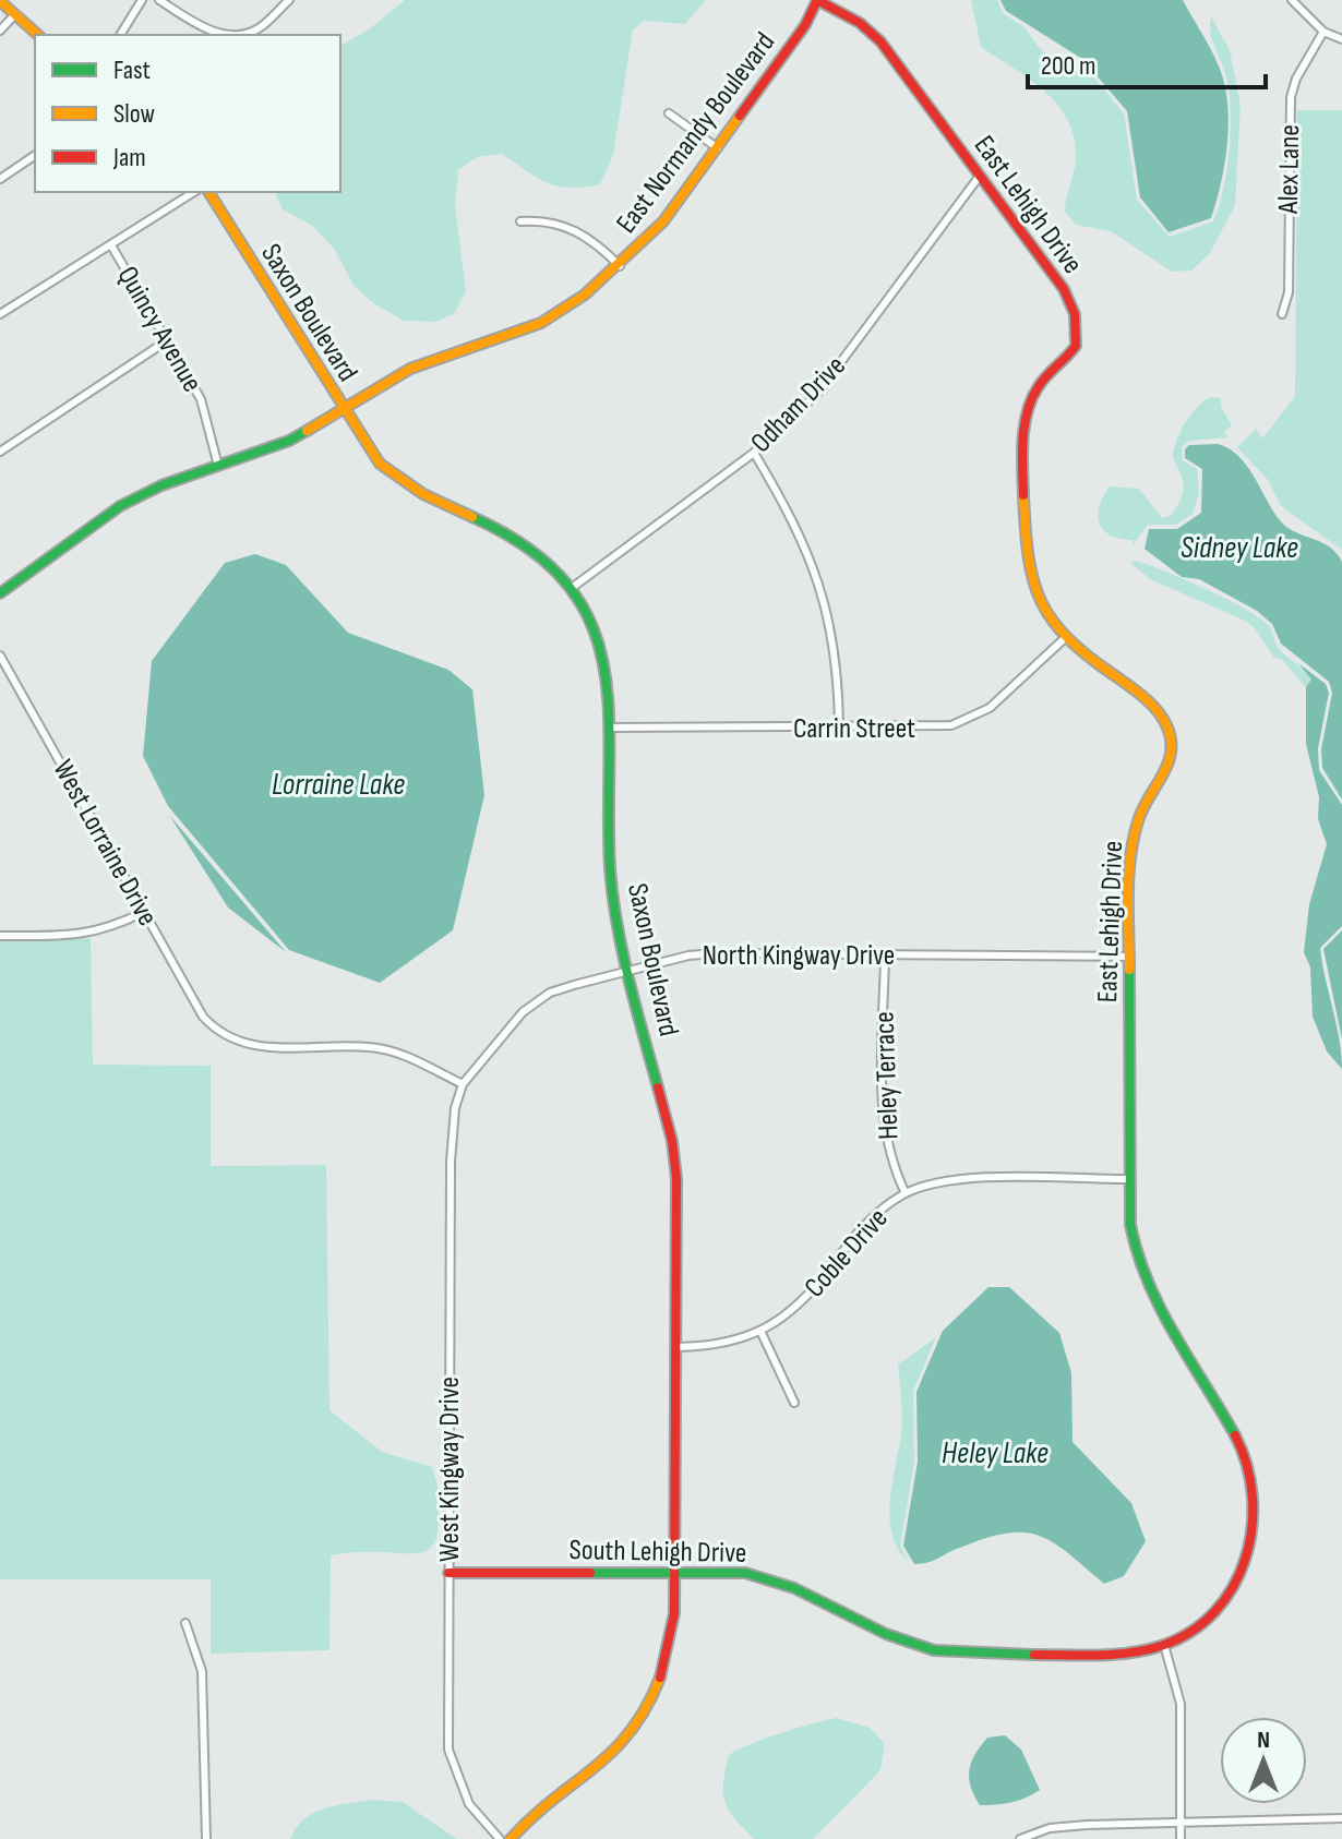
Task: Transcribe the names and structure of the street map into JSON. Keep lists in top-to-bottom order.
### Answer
{
  "streets": {
    "street": [
      "East Normandy Boulevard",
      "Alex Lane",
      "East Lehigh Drive",
      "Saxon Boulevard",
      "Quincy Avenue",
      "Odham Drive",
      "Carrin Street",
      "West Lorraine Drive",
      "North Kingway Drive",
      "Heley Terrace",
      "Coble Drive",
      "West Kingway Drive",
      "South Lehigh Drive"
    ]
  },
  "crossings": [
    ["East Normandy Boulevard", "East Lehigh Drive"],
    ["East Normandy Boulevard", "Saxon Boulevard"],
    ["East Normandy Boulevard", "Quincy Avenue"],
    ["East Lehigh Drive", "Odham Drive"],
    ["East Lehigh Drive", "Carrin Street"],
    ["East Lehigh Drive", "North Kingway Drive"],
    ["East Lehigh Drive", "Coble Drive"],
    ["East Lehigh Drive", "South Lehigh Drive"],
    ["Saxon Boulevard", "Odham Drive"],
    ["Saxon Boulevard", "Carrin Street"],
    ["Saxon Boulevard", "North Kingway Drive"],
    ["Saxon Boulevard", "Coble Drive"],
    ["Saxon Boulevard", "South Lehigh Drive"],
    ["West Lorraine Drive", "North Kingway Drive"],
    ["West Lorraine Drive", "West Kingway Drive"],
    ["North Kingway Drive", "Heley Terrace"],
    ["North Kingway Drive", "West Kingway Drive"],
    ["Heley Terrace", "Coble Drive"],
    ["West Kingway Drive", "South Lehigh Drive"]
  ],
  "water": ["Sidney Lake", "Lorraine Lake", "Heley Lake"],
  "legend": ["Fast", "Slow", "Jam"],
  "scale_bar": "200 m",
  "north": "top"
}
